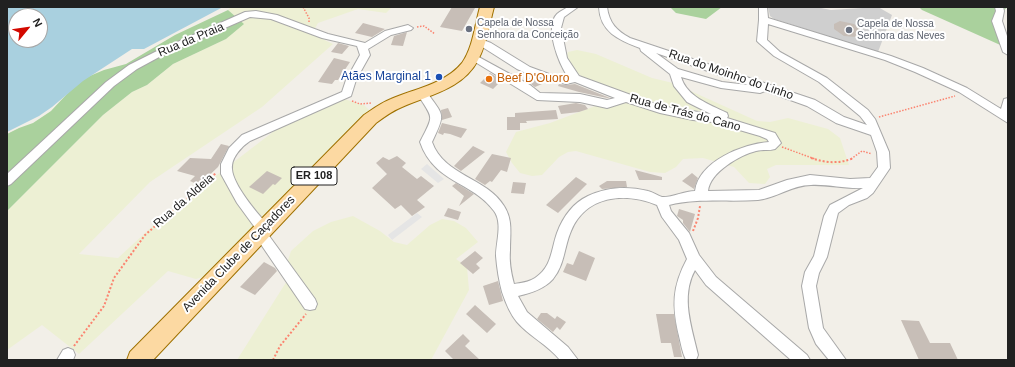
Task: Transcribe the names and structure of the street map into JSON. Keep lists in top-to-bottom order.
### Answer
{
  "streets": {
    "main road": ["ER 108", "Avenida Clube de Caçadores"],
    "street": [
      "Rua da Praia",
      "Rua do Moinho do Linho",
      "Rua de Trás do Cano",
      "Rua da Aldeia"
    ]
  },
  "places": [
    "Capela de Nossa Senhora da Conceição",
    "Capela de Nossa Senhora das Neves",
    "Atães Marginal 1",
    "Beef D'Ouoro"
  ],
  "north": "top right"
}
